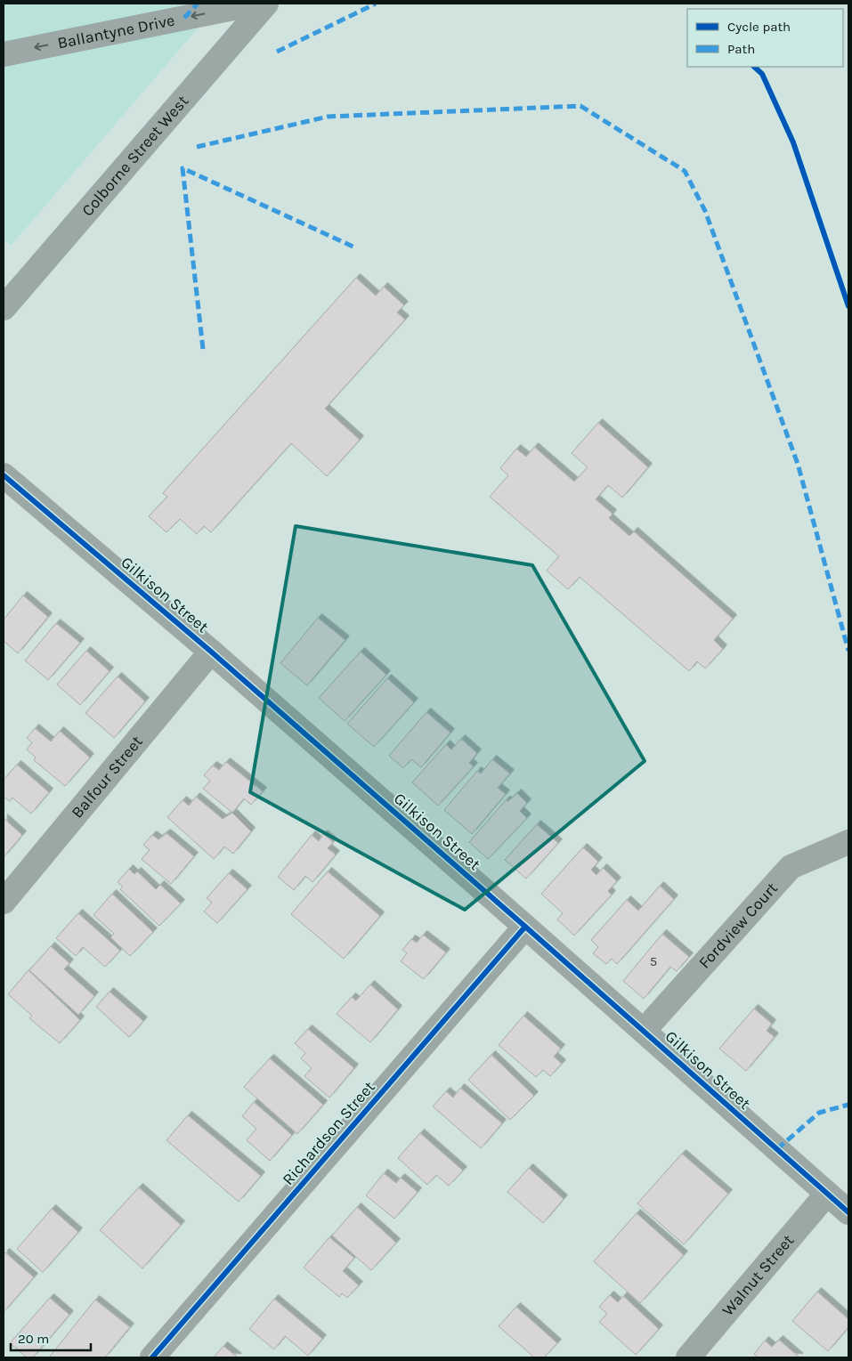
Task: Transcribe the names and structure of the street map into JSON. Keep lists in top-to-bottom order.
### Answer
{
  "streets": {
    "main road": ["Colborne Street West"],
    "street": [
      "Ballantyne Drive",
      "Gilkison Street",
      "Balfour Street",
      "Fordview Court",
      "Richardson Street",
      "Walnut Street"
    ]
  },
  "crossings": [
    ["Gilkison Street", "Balfour Street"],
    ["Gilkison Street", "Fordview Court"],
    ["Gilkison Street", "Richardson Street"],
    ["Gilkison Street", "Walnut Street"]
  ],
  "one_way": ["Ballantyne Drive"],
  "house_numbers": ["5"],
  "legend": ["Cycle path", "Path"],
  "scale_bar": "20 m"
}
